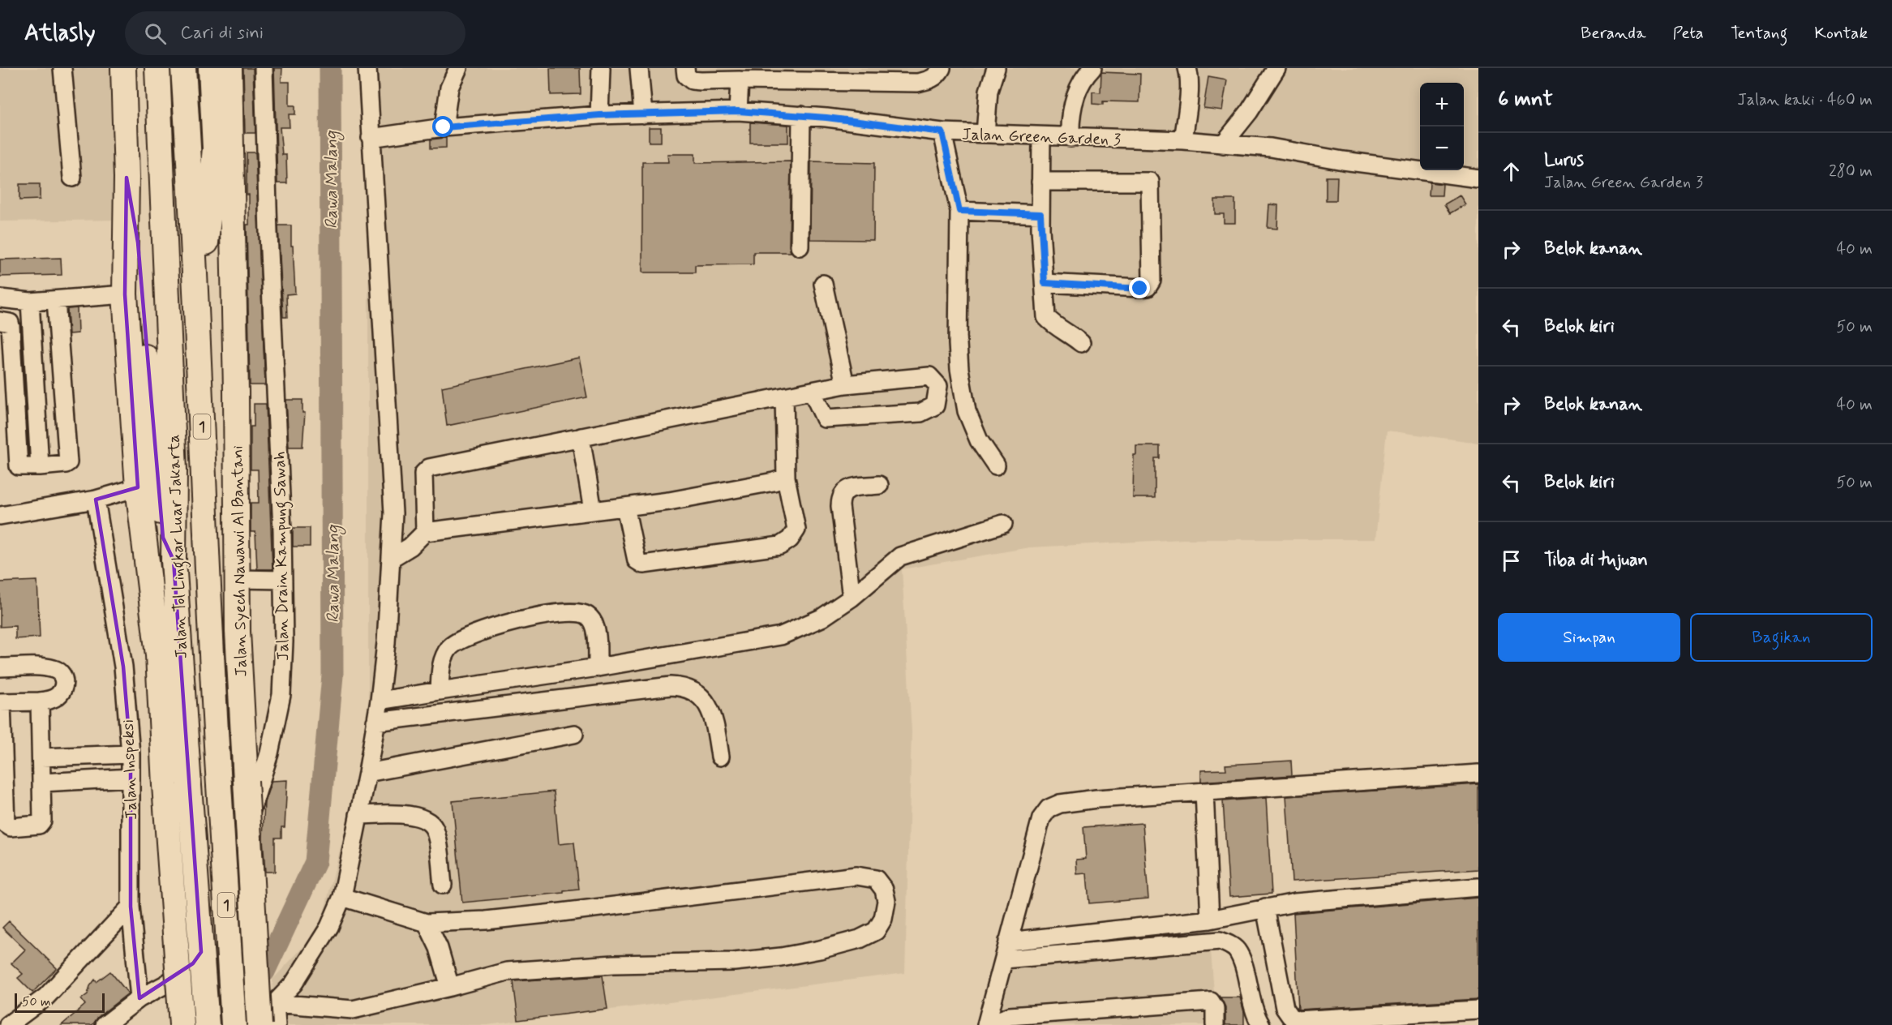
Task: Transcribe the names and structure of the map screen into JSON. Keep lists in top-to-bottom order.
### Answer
{
  "streets": {
    "highway": ["1", "Jalan Tol Lingkar Luar Jakarta", "Jalan Syech Nawawi Al Bantani"],
    "street": ["Jalan Green Garden 3", "Jalan Drain Kampung Sawah", "Jalan Inspeksi"]
  },
  "crossings": [
    ["Jalan Drain Kampung Sawah", "Jalan Inspeksi"]
  ],
  "water": ["Rawa Malang"],
  "scale_bar": "50 m",
  "page": {
    "header": "Atlasly",
    "search": "Cari di sini",
    "nav": [
      "Beranda",
      "Peta",
      "Tentang",
      "Kontak"
    ],
    "heading": ["6 mnt", "Jalan kaki · 460 m"],
    "map_buttons": ["+", "−"],
    "list": [
      ["Lurus", "Jalan Green Garden 3", "280 m"],
      ["Belok kanan", "40 m"],
      ["Belok kiri", "50 m"],
      ["Belok kanan", "40 m"],
      ["Belok kiri", "50 m"],
      "Tiba di tujuan"
    ],
    "buttons": ["Simpan", "Bagikan"],
    "scale": "50 m"
  }
}
